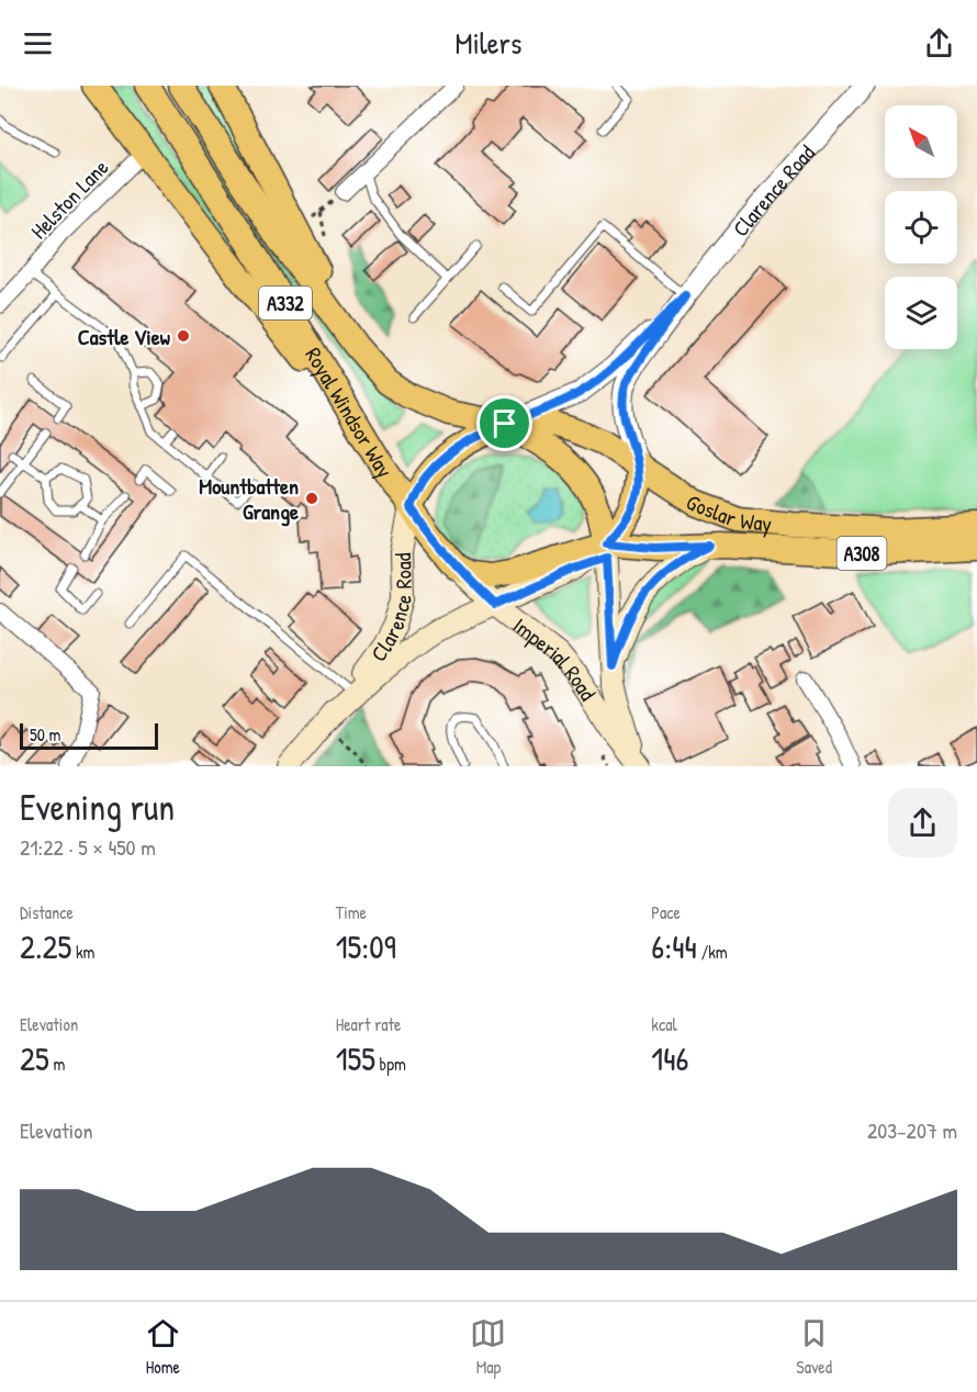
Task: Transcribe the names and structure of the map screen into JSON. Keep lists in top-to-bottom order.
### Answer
{
  "streets": {
    "main road": [
      "Clarence Road",
      "A332",
      "Royal Windsor Way",
      "Goslar Way",
      "A308",
      "Imperial Road"
    ],
    "street": ["Helston Lane"]
  },
  "crossings": [
    ["Clarence Road", "Royal Windsor Way"],
    ["Clarence Road", "Goslar Way"],
    ["Clarence Road", "Imperial Road"],
    ["Royal Windsor Way", "Goslar Way"],
    ["Royal Windsor Way", "Imperial Road"],
    ["Goslar Way", "Imperial Road"]
  ],
  "places": ["Castle View", "Mountbatten Grange"],
  "scale_bar": "50 m",
  "north": "top left",
  "page": {
    "header": "Milers",
    "scale": "50 m",
    "heading": ["Evening run", "21:22 · 5 × 450 m"],
    "stats": [
      ["Distance", "2.25 km"],
      ["Time", "15:09"],
      ["Pace", "6:44 /km"],
      ["Elevation", "25 m"],
      ["Heart rate", "155 bpm"],
      ["kcal", "146"]
    ],
    "chart": ["Elevation", "203–207 m"],
    "tabs": ["Home", "Map", "Saved"]
  }
}
